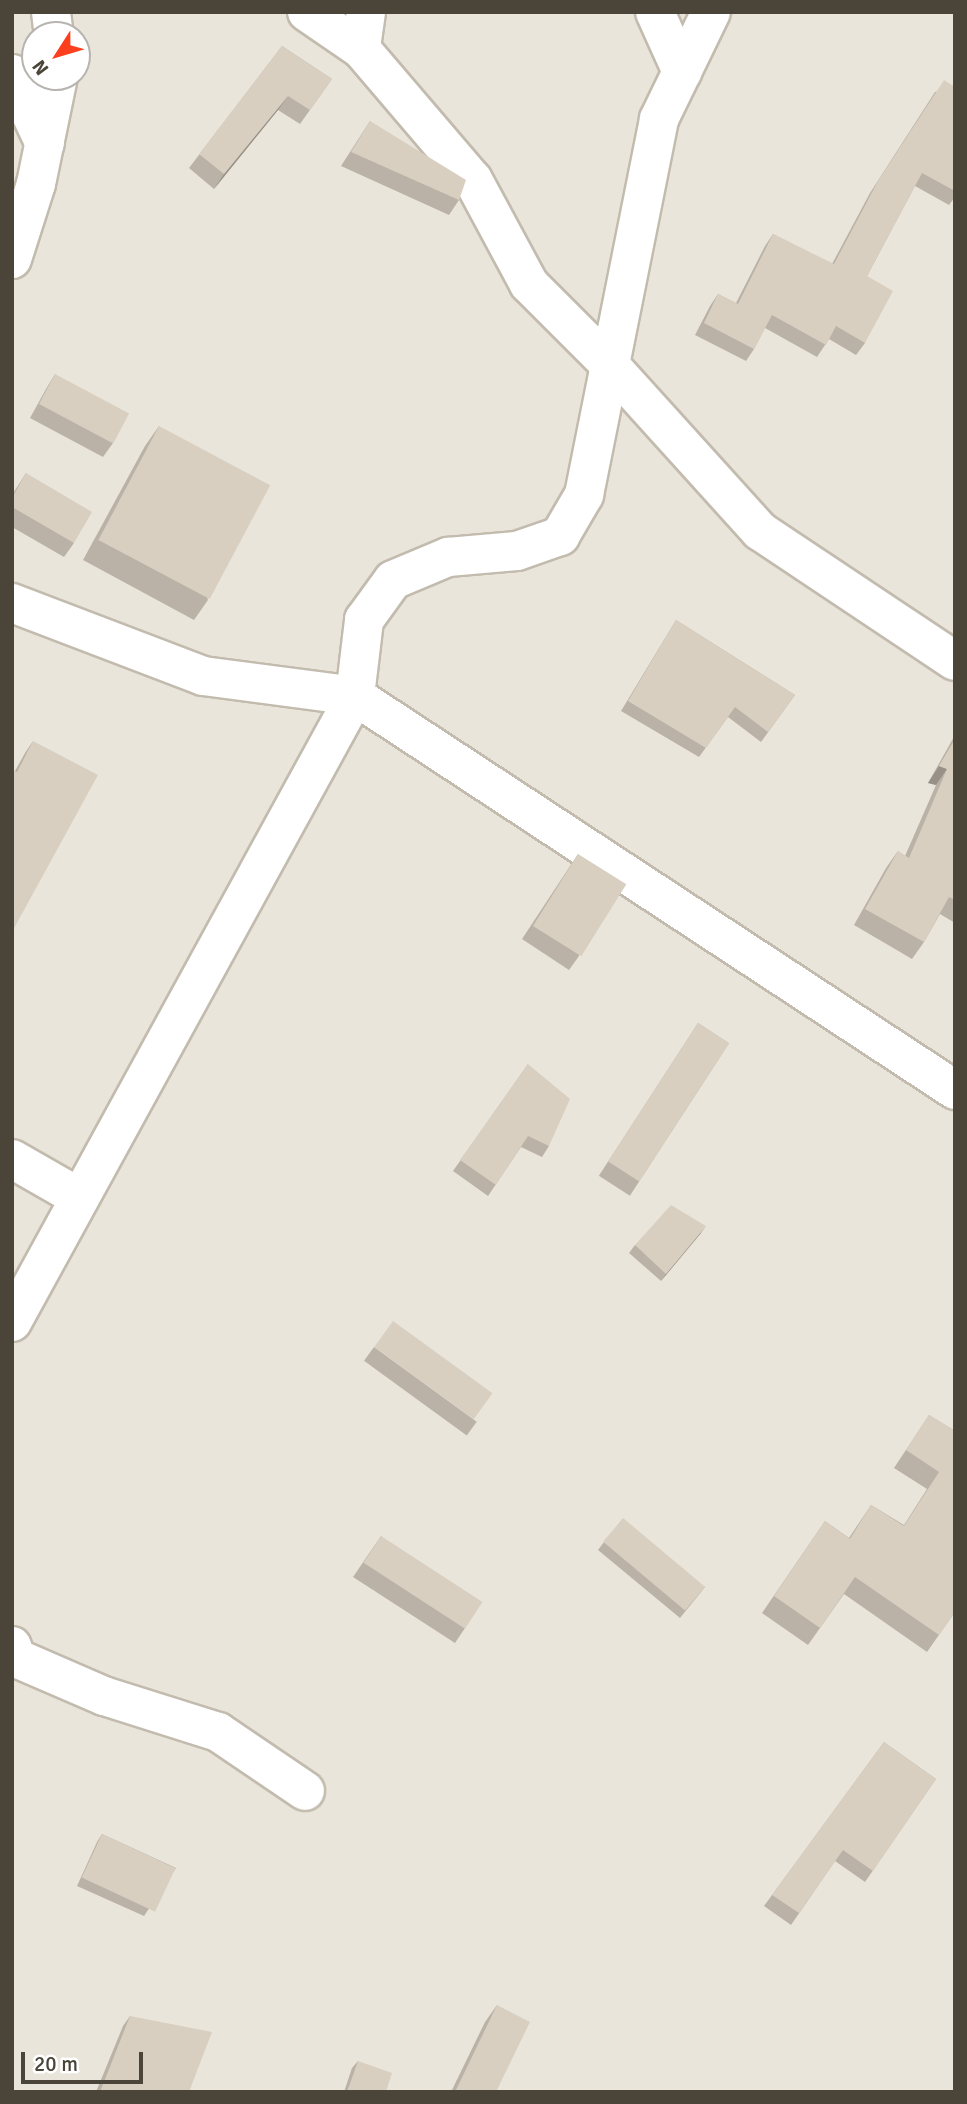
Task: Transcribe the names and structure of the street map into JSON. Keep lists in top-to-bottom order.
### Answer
{
  "scale_bar": "20 m",
  "north": "bottom left"
}
